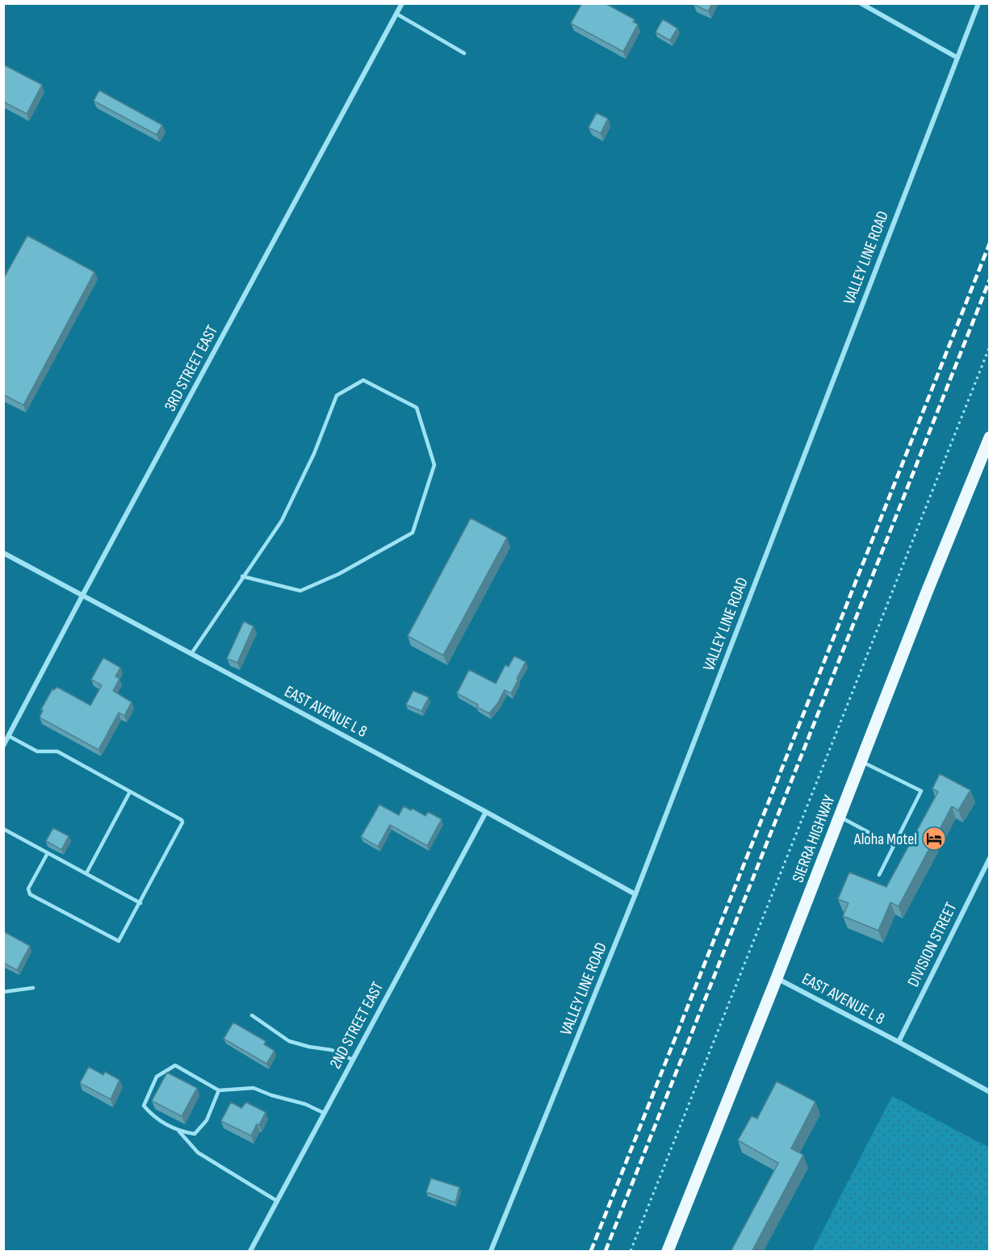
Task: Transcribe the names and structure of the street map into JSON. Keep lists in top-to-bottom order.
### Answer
{
  "streets": {
    "main road": ["SIERRA HIGHWAY"],
    "street": [
      "VALLEY LINE ROAD",
      "3RD STREET EAST",
      "EAST AVENUE L 8",
      "DIVISION STREET",
      "2ND STREET EAST"
    ]
  },
  "crossings": [
    ["VALLEY LINE ROAD", "EAST AVENUE L 8"],
    ["3RD STREET EAST", "EAST AVENUE L 8"],
    ["EAST AVENUE L 8", "SIERRA HIGHWAY"],
    ["EAST AVENUE L 8", "DIVISION STREET"],
    ["EAST AVENUE L 8", "2ND STREET EAST"]
  ],
  "places": {
    "hotel": ["Aloha Motel"]
  }
}
